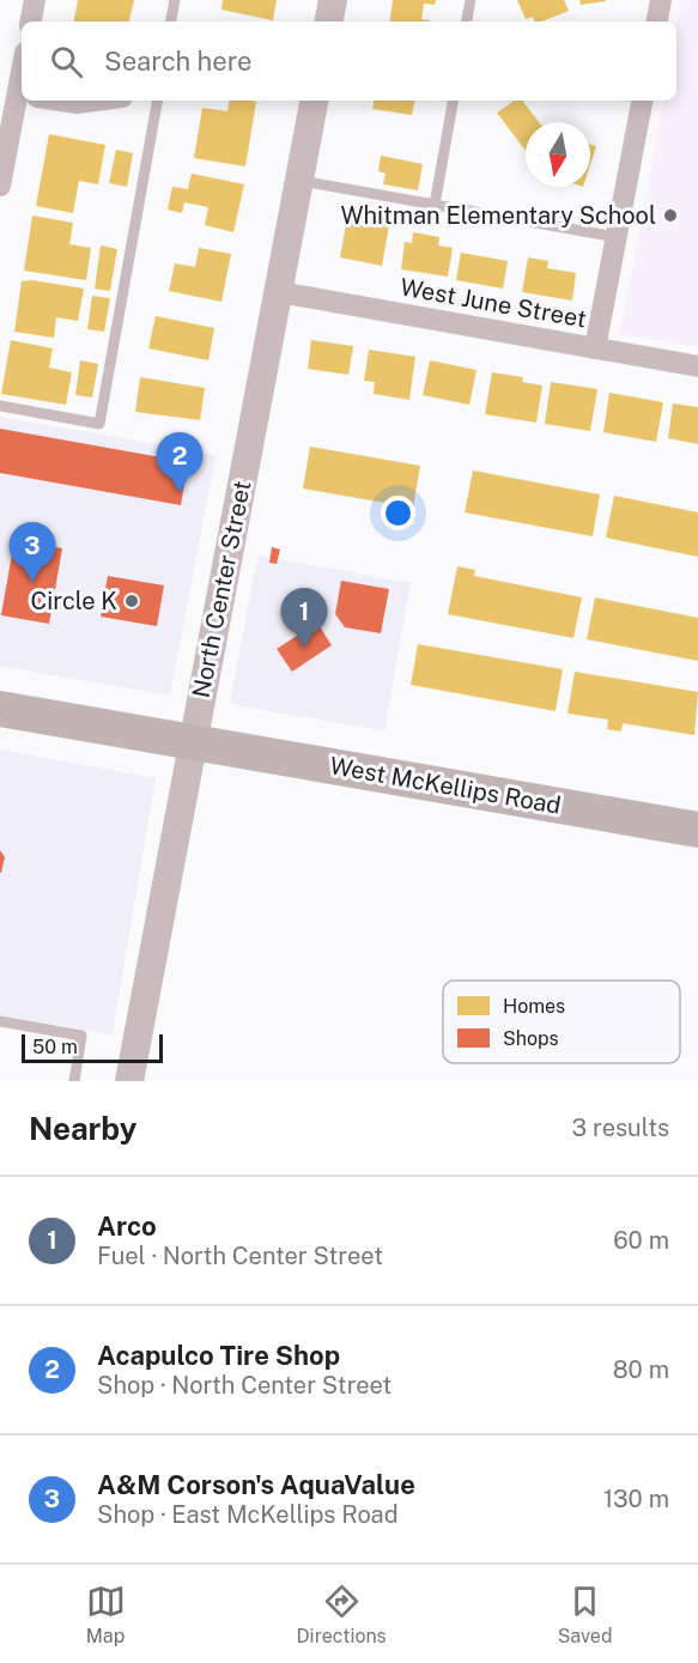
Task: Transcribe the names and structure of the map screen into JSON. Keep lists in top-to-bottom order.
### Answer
{
  "streets": {
    "main road": ["West McKellips Road"],
    "street": ["West June Street", "North Center Street"]
  },
  "crossings": [
    ["West June Street", "North Center Street"],
    ["North Center Street", "West McKellips Road"]
  ],
  "places": ["Whitman Elementary School", "Circle K"],
  "legend": ["Homes", "Shops"],
  "scale_bar": "50 m",
  "north": "bottom",
  "page": {
    "search": "Search here",
    "pins": ["2", "3", "1"],
    "scale": "50 m",
    "heading": ["Nearby", "3 results"],
    "list": [
      {
        "mark": "1",
        "name": "Arco",
        "note": "Fuel · North Center Street",
        "value": "60 m"
      },
      {
        "mark": "2",
        "name": "Acapulco Tire Shop",
        "note": "Shop · North Center Street",
        "value": "80 m"
      },
      {
        "mark": "3",
        "name": "A&M Corson's AquaValue",
        "note": "Shop · East McKellips Road",
        "value": "130 m"
      }
    ],
    "nav": ["Map", "Directions", "Saved"]
  }
}
